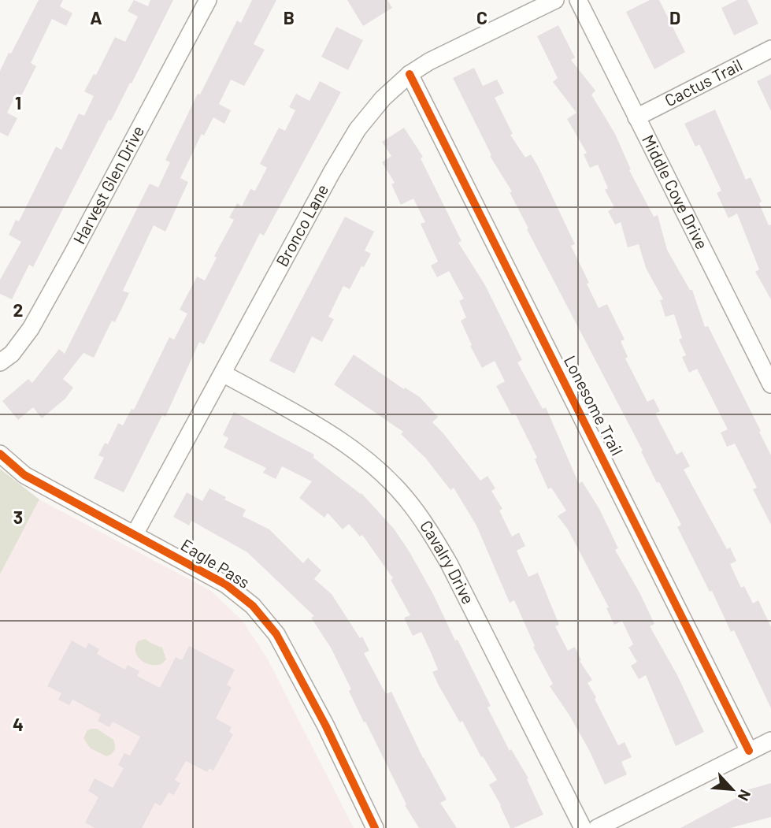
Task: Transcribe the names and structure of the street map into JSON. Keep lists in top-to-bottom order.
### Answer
{
  "streets": {
    "street": [
      "Cactus Trail",
      "Harvest Glen Drive",
      "Middle Cove Drive",
      "Bronco Lane",
      "Lonesome Trail",
      "Cavalry Drive",
      "Eagle Pass"
    ]
  },
  "crossings": [
    ["Cactus Trail", "Middle Cove Drive"],
    ["Bronco Lane", "Lonesome Trail"],
    ["Bronco Lane", "Cavalry Drive"],
    ["Bronco Lane", "Eagle Pass"]
  ],
  "north": "bottom right",
  "grid": {
    "columns": [
      "A",
      "B",
      "C",
      "D"
    ],
    "rows": [
      "1",
      "2",
      "3",
      "4"
    ]
  }
}
